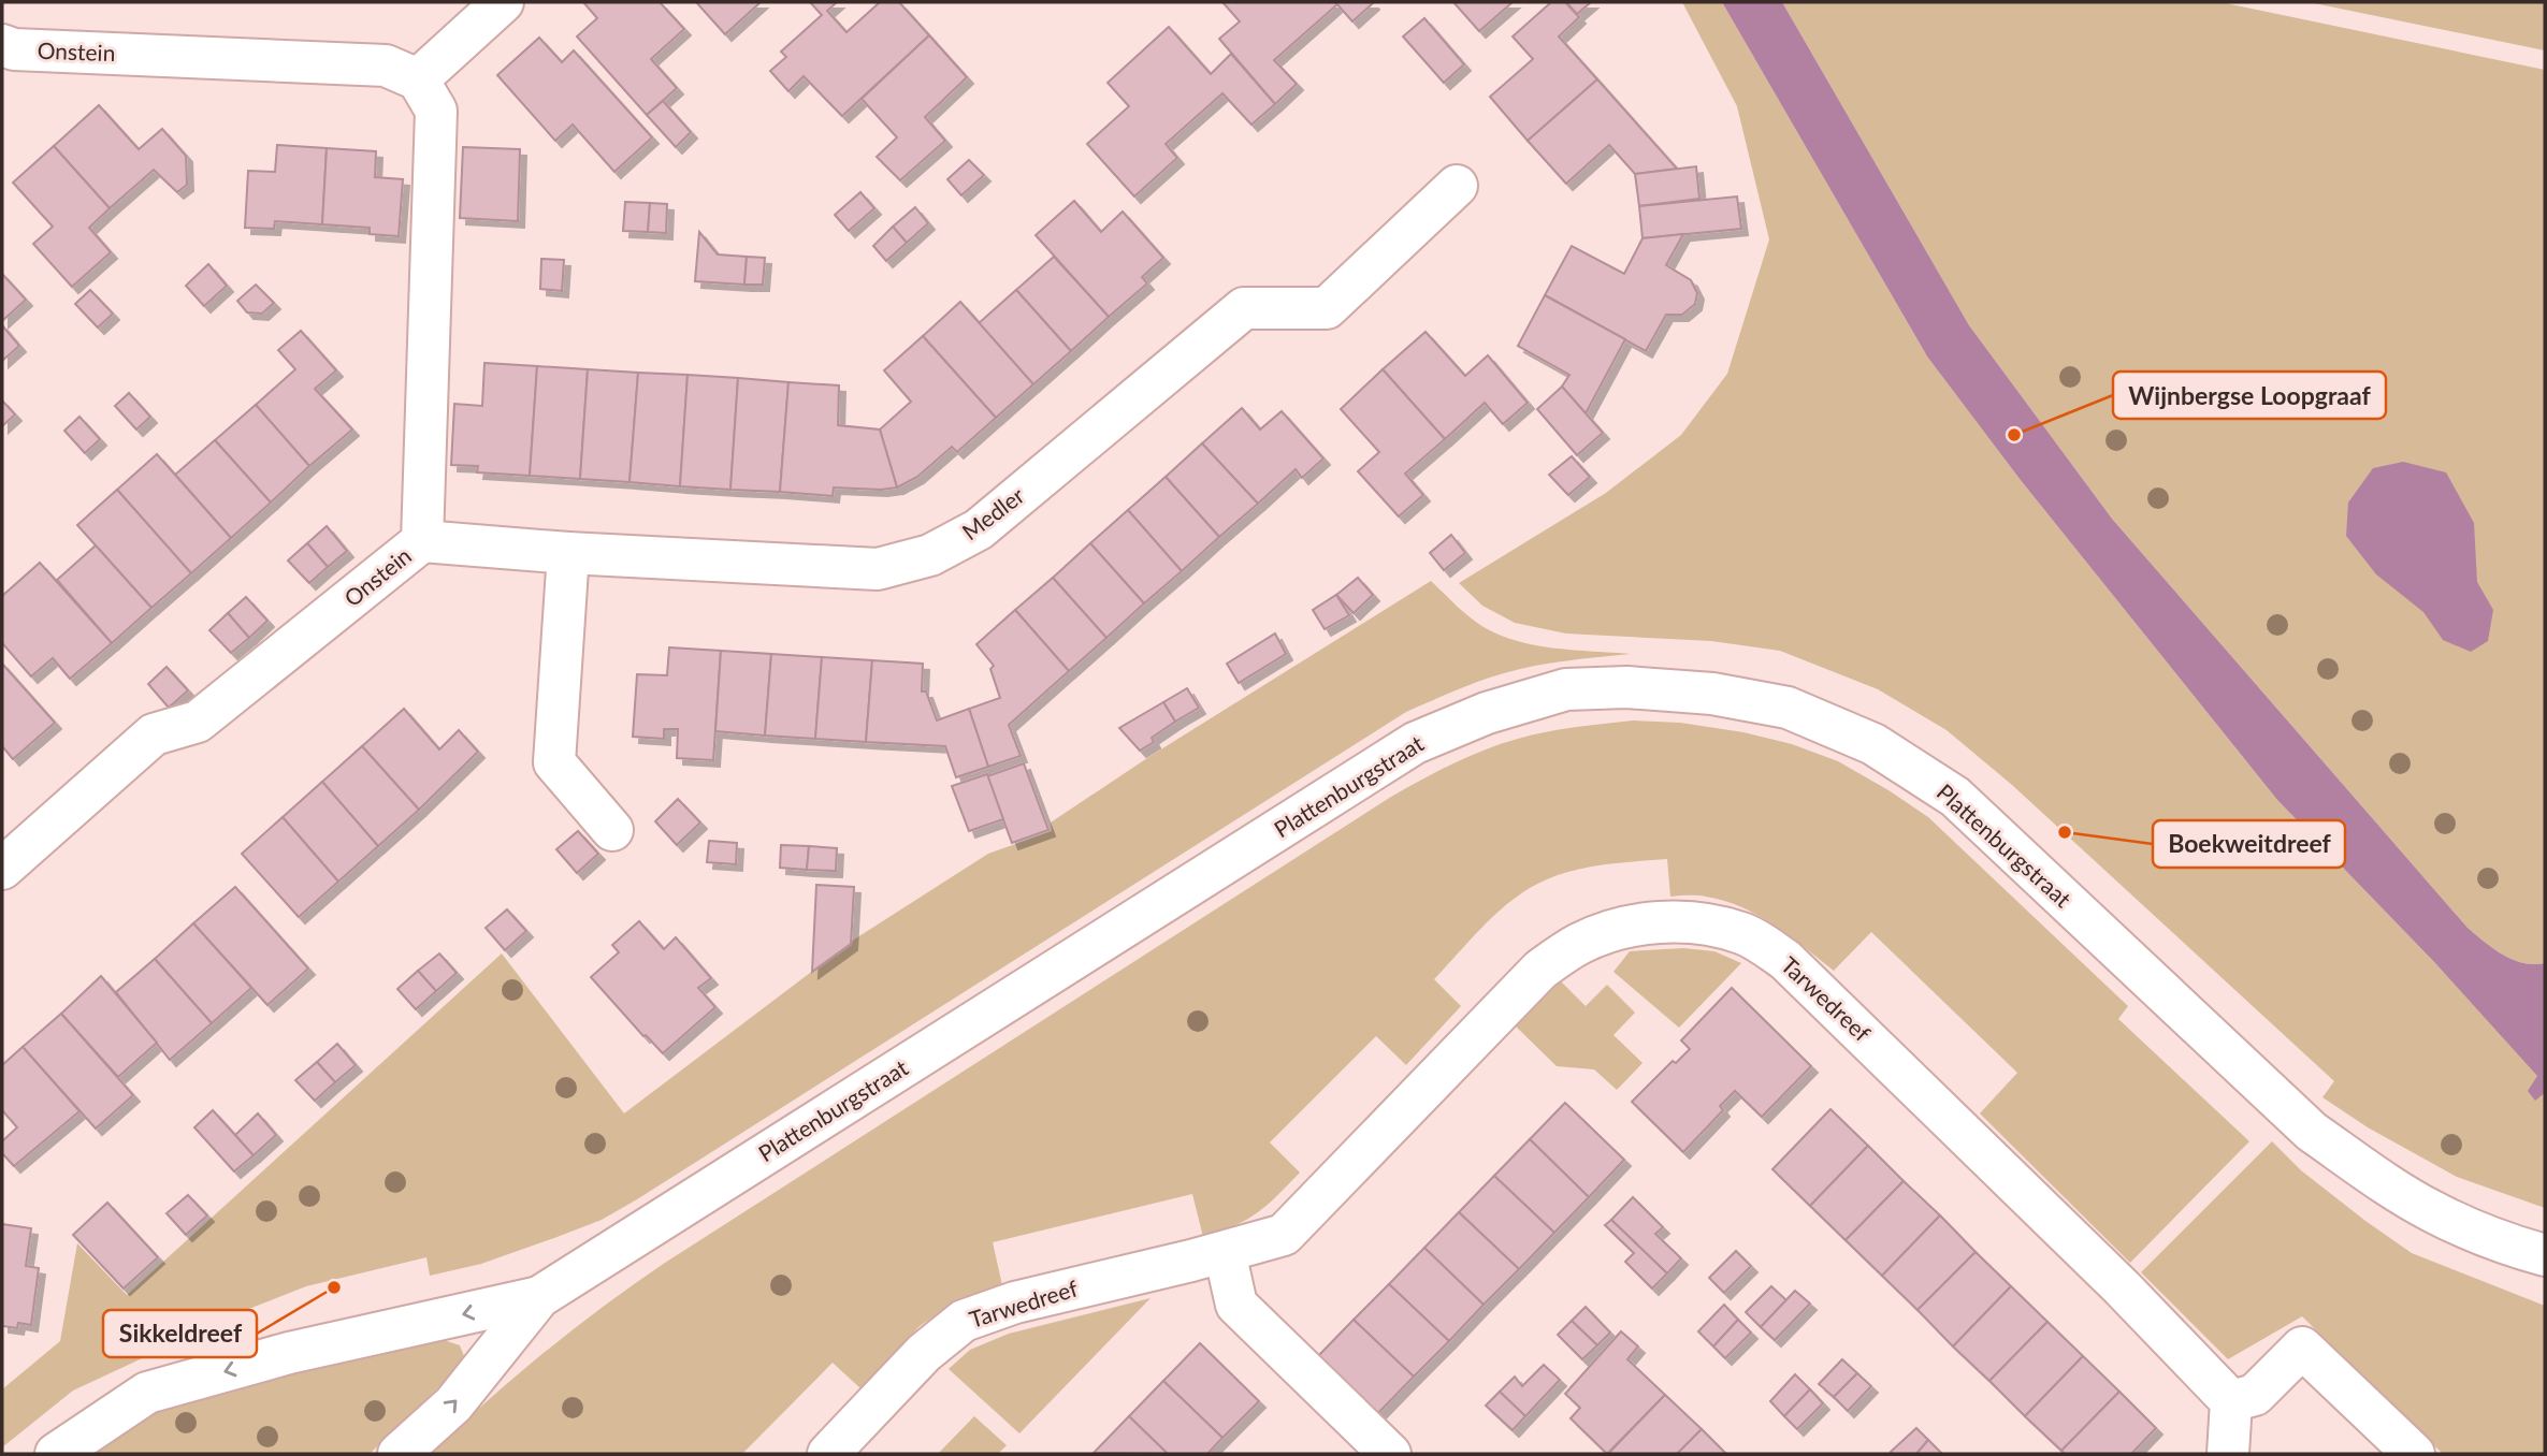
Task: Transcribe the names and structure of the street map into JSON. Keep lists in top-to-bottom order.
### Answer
{
  "streets": {
    "street": [
      "Onstein",
      "Medler",
      "Plattenburgstraat",
      "Tarwedreef"
    ]
  },
  "crossings": [
    ["Onstein", "Medler"]
  ],
  "places": ["Wijnbergse Loopgraaf", "Boekweitdreef", "Sikkeldreef"]
}
